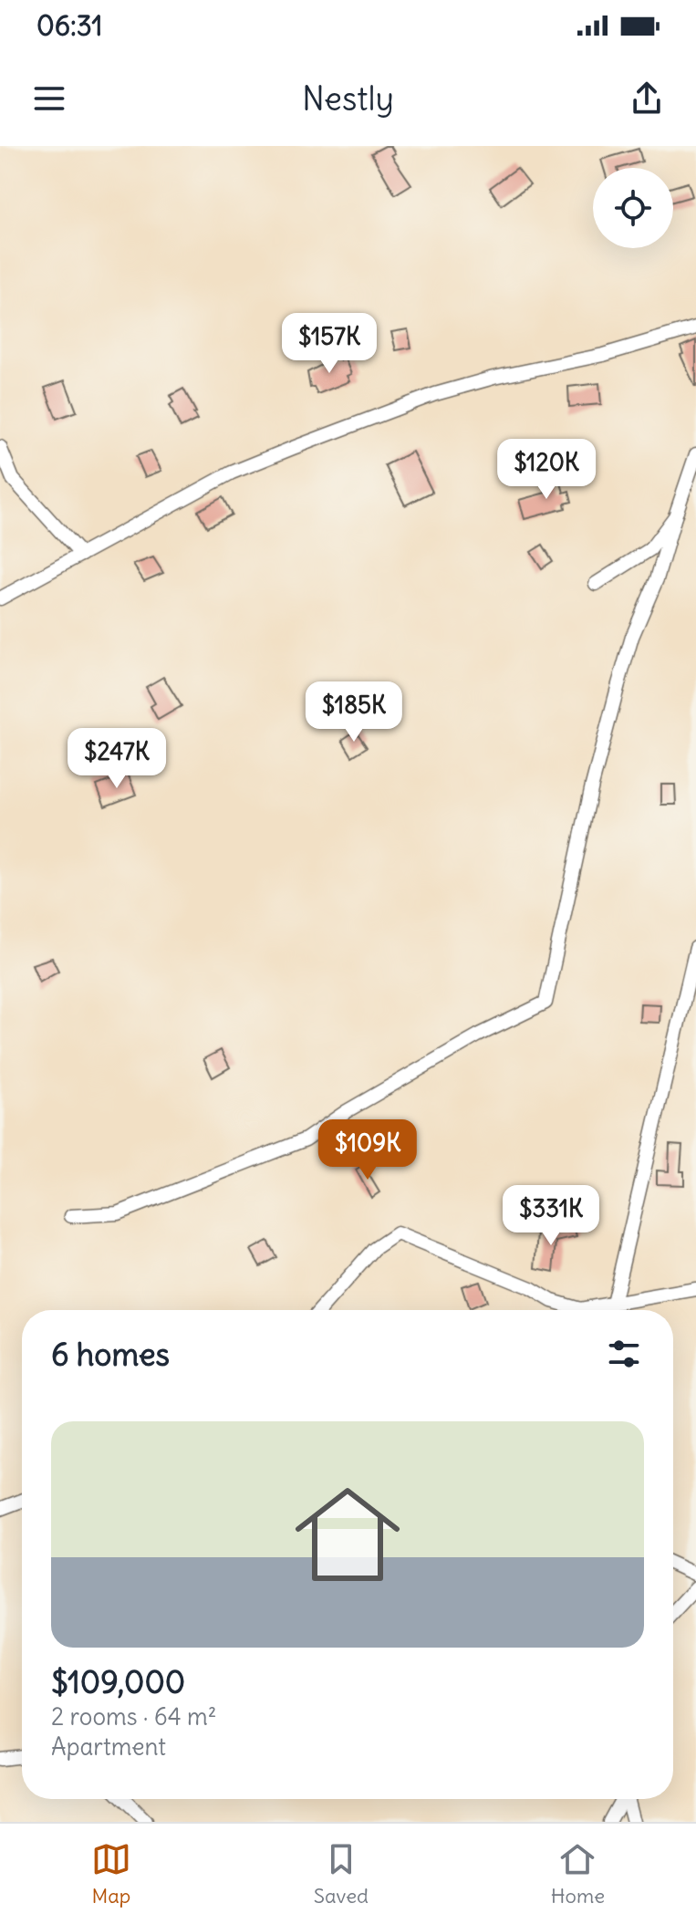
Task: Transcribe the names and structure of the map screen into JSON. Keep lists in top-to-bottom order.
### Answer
{
  "page": {
    "status": "06:31",
    "header": "Nestly",
    "price": [
      "$157K",
      "$120K",
      "$185K",
      "$247K",
      "$109K",
      "$331K"
    ],
    "heading": "6 homes",
    "list": [
      {
        "name": "$109,000",
        "note": "2 rooms · 64 m² · Apartment"
      }
    ],
    "tabs": ["Map", "Saved", "Home"]
  }
}
